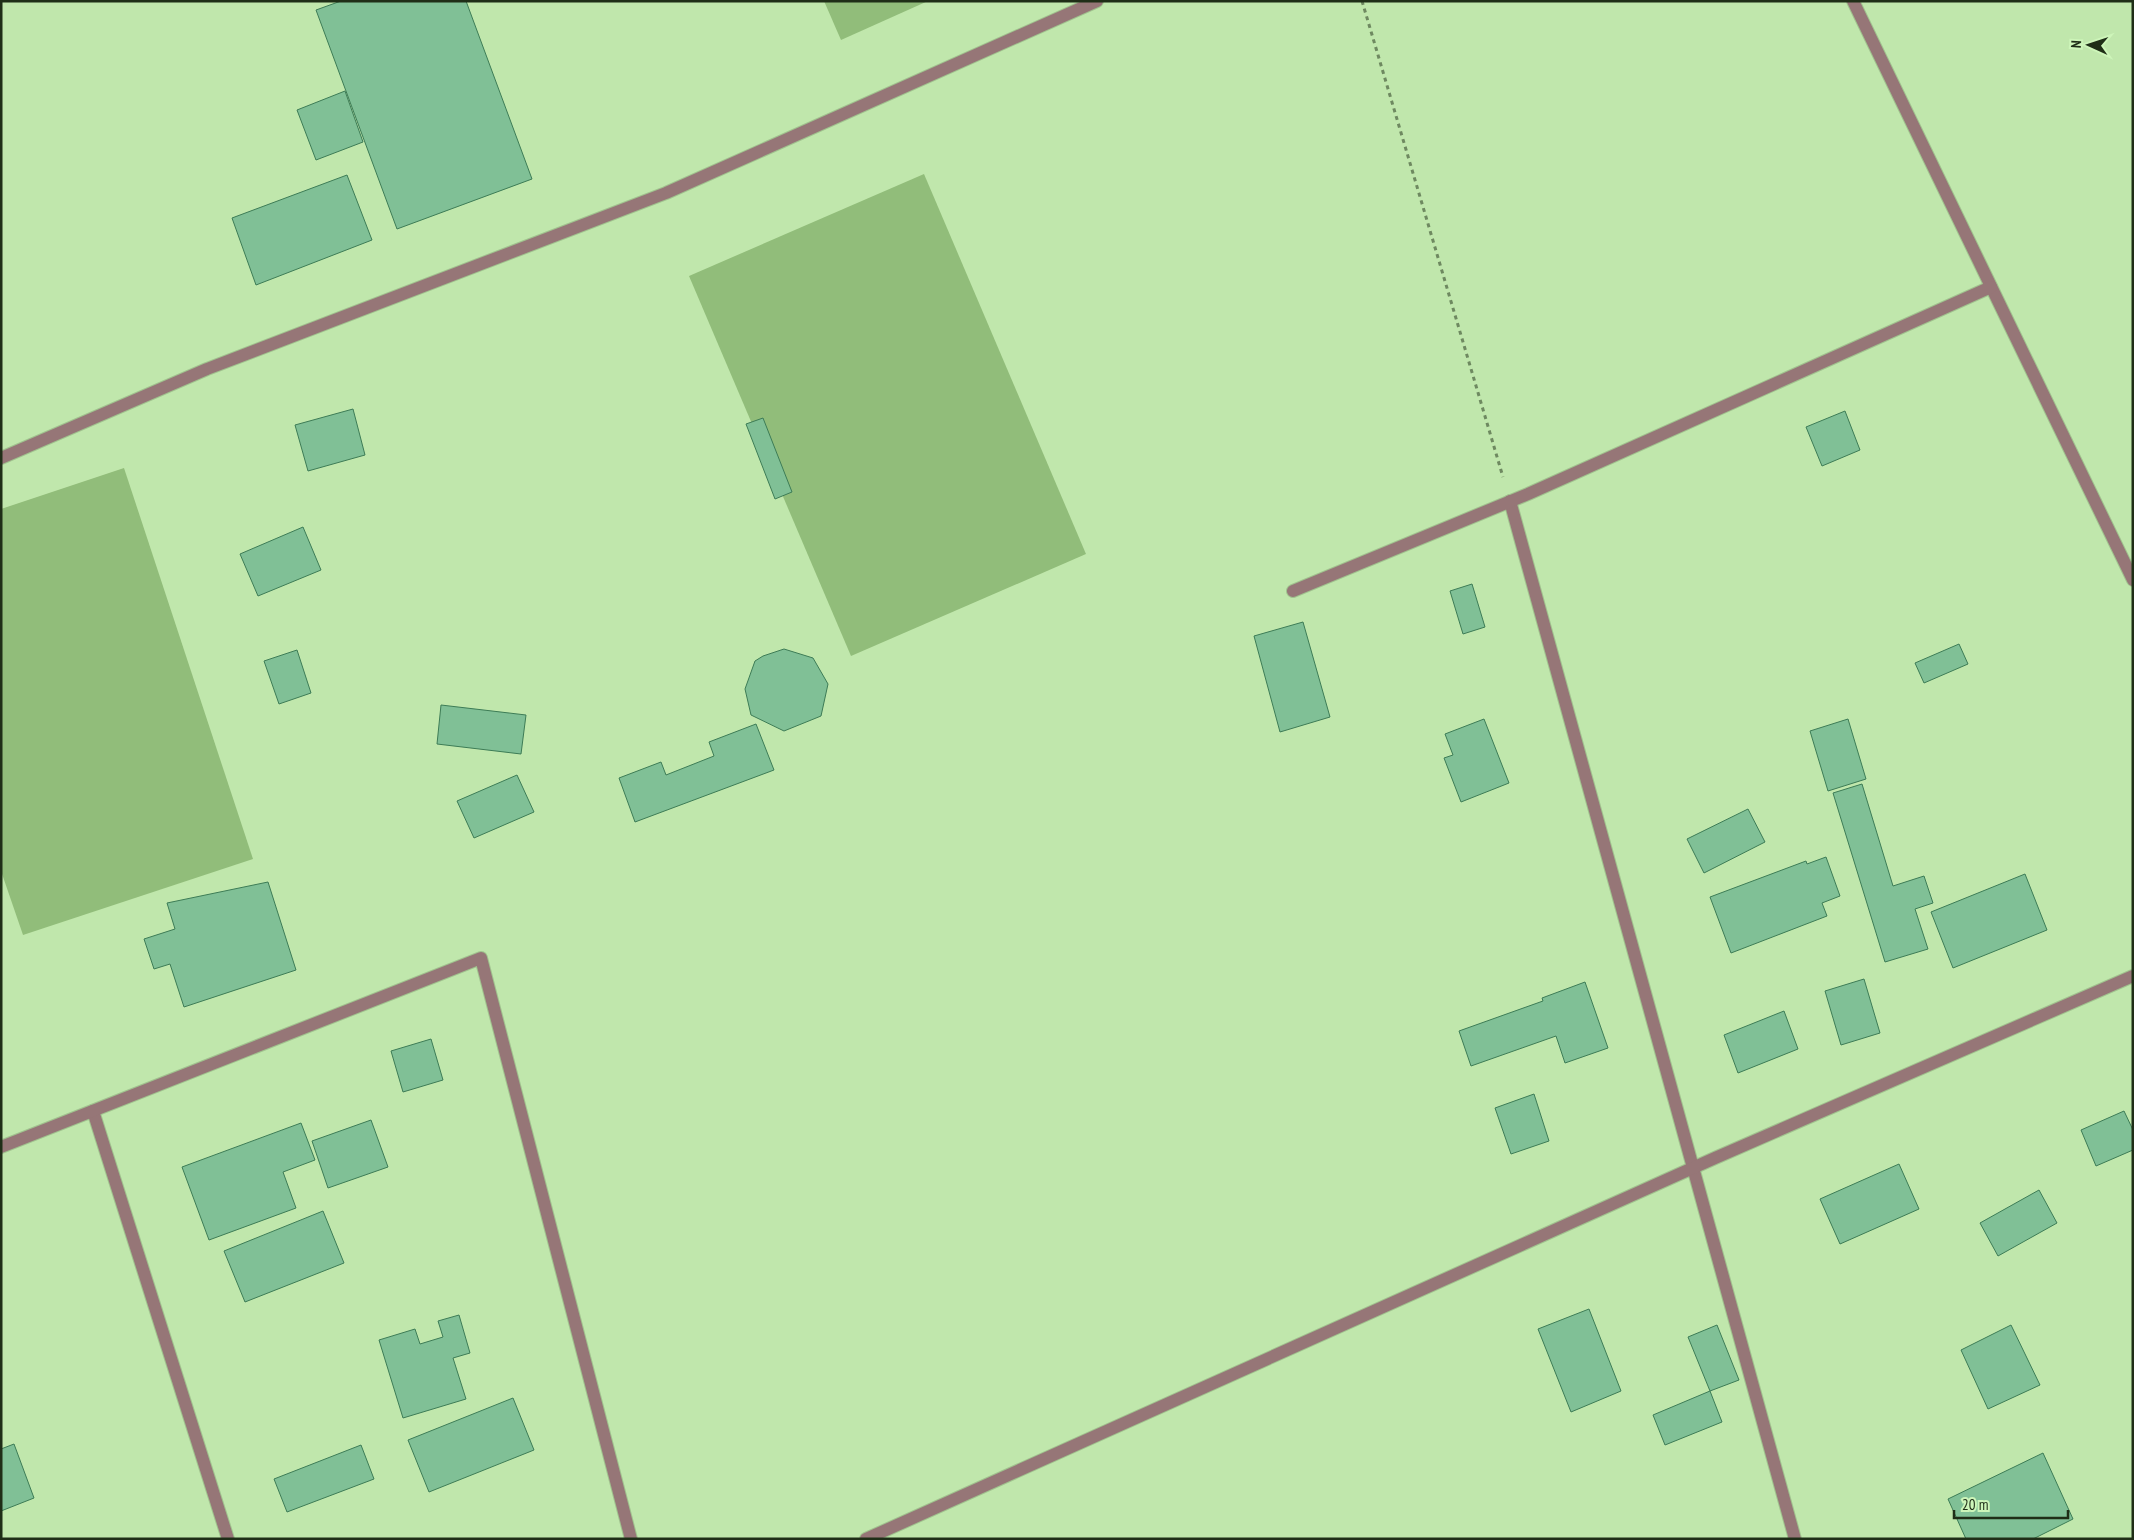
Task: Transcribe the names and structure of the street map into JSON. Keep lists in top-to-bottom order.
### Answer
{
  "scale_bar": "20 m",
  "north": "left"
}
